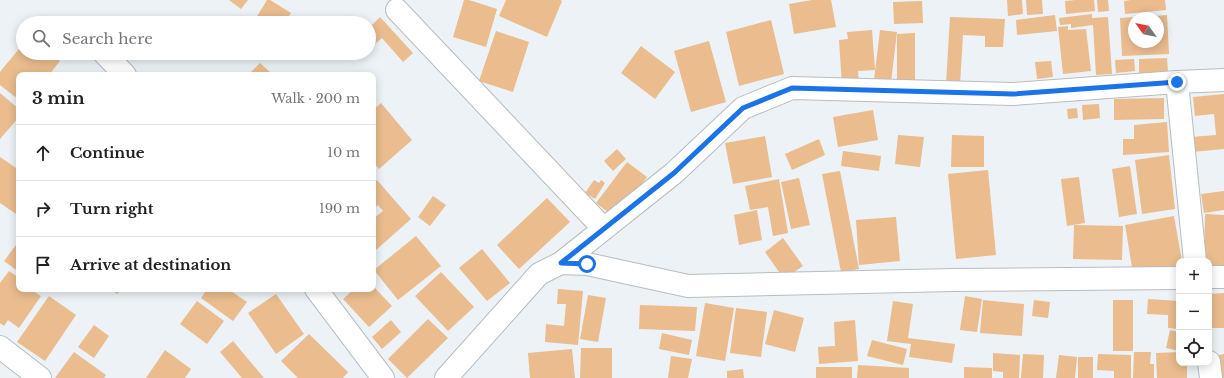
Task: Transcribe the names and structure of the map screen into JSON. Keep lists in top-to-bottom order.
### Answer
{
  "north": "top left",
  "page": {
    "search": "Search here",
    "heading": ["3 min", "Walk · 200 m"],
    "list": [
      ["Continue", "10 m"],
      ["Turn right", "190 m"],
      "Arrive at destination"
    ],
    "map_buttons": ["+", "−"]
  }
}
